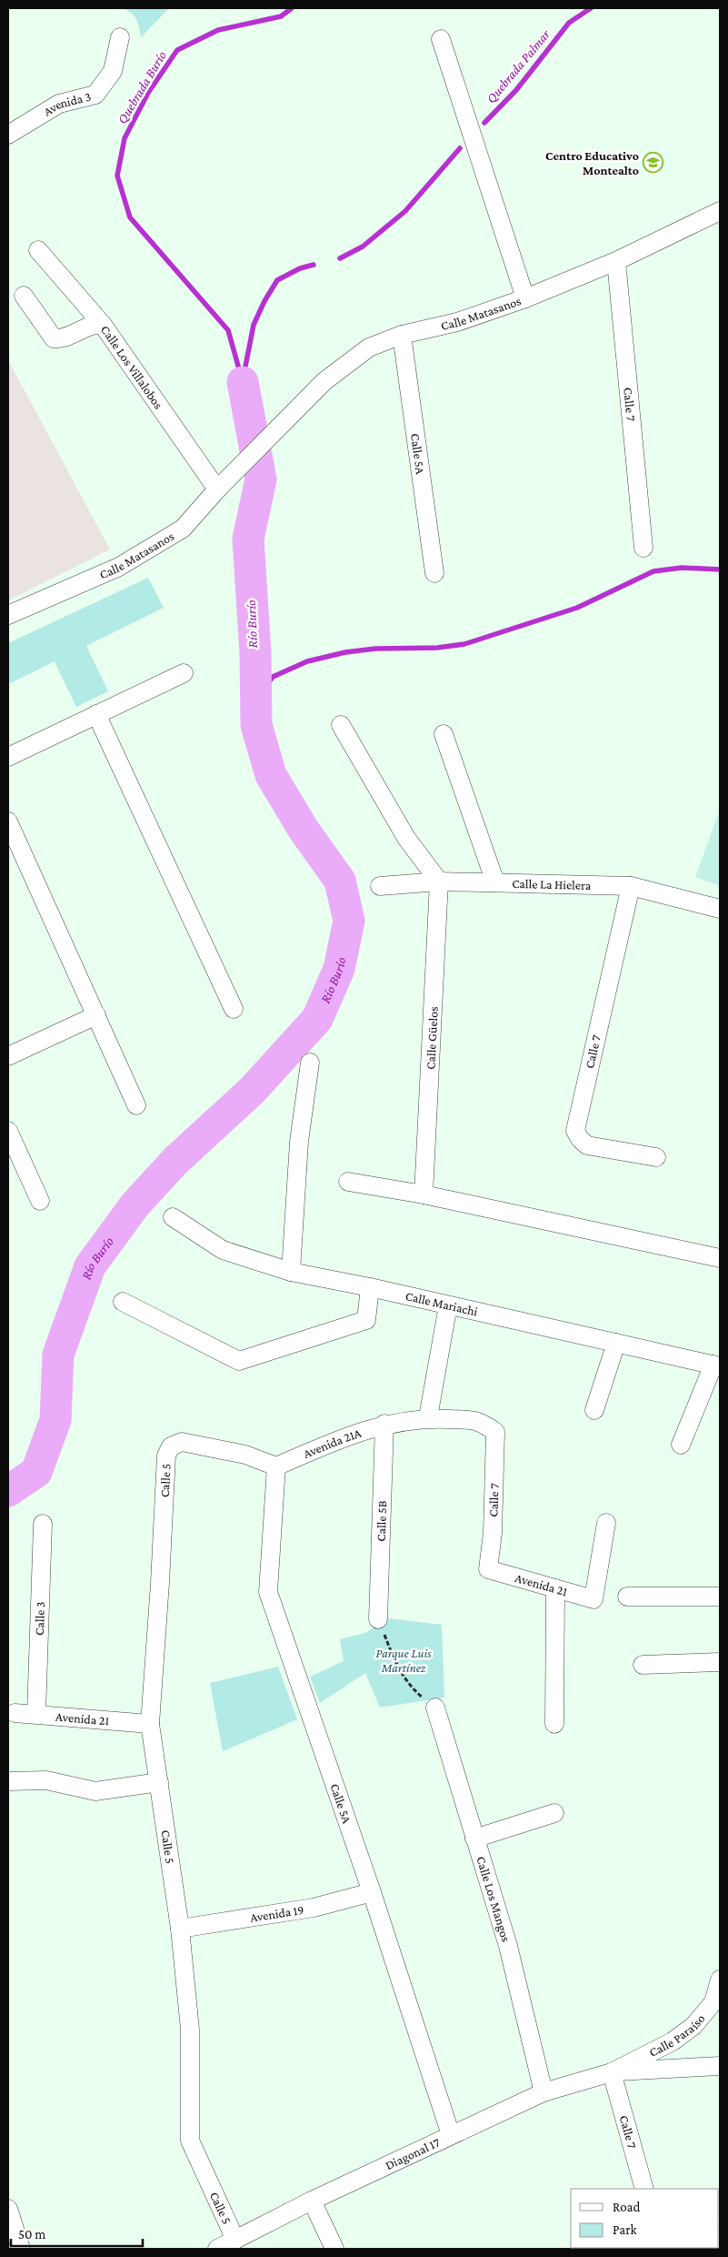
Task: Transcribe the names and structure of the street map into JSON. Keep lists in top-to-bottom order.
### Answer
{
  "streets": {
    "street": [
      "Avenida 3",
      "Calle Matasanos",
      "Calle Los Villalobos",
      "Calle 7",
      "Calle 5A",
      "Calle La Hielera",
      "Calle Güelos",
      "Calle Mariachi",
      "Avenida 21A",
      "Calle 5",
      "Calle 5B",
      "Avenida 21",
      "Calle 3",
      "Calle Los Mangos",
      "Avenida 19",
      "Calle Paraíso",
      "Diagonal 17"
    ]
  },
  "crossings": [
    ["Calle Matasanos", "Calle Los Villalobos"],
    ["Calle Matasanos", "Calle 7"],
    ["Calle Matasanos", "Calle 5A"],
    ["Calle 7", "Calle La Hielera"],
    ["Calle 7", "Avenida 21A"],
    ["Calle 7", "Avenida 21"],
    ["Calle 7", "Calle Paraíso"],
    ["Calle 7", "Diagonal 17"],
    ["Calle 5A", "Avenida 21A"],
    ["Calle 5A", "Calle 5"],
    ["Calle 5A", "Avenida 19"],
    ["Calle 5A", "Diagonal 17"],
    ["Calle La Hielera", "Calle Güelos"],
    ["Avenida 21A", "Calle 5"],
    ["Avenida 21A", "Calle 5B"],
    ["Calle 5", "Avenida 21"],
    ["Calle 5", "Avenida 19"],
    ["Calle 5", "Diagonal 17"],
    ["Avenida 21", "Calle 3"],
    ["Calle Los Mangos", "Diagonal 17"],
    ["Calle Paraíso", "Diagonal 17"]
  ],
  "water": ["Quebrada Palmar", "Quebrada Burío", "Río Burío"],
  "parks": ["Parque Luis Martínez"],
  "places": {
    "school or university": ["Centro Educativo Montealto"]
  },
  "legend": ["Road", "Park"],
  "scale_bar": "50 m"
}
